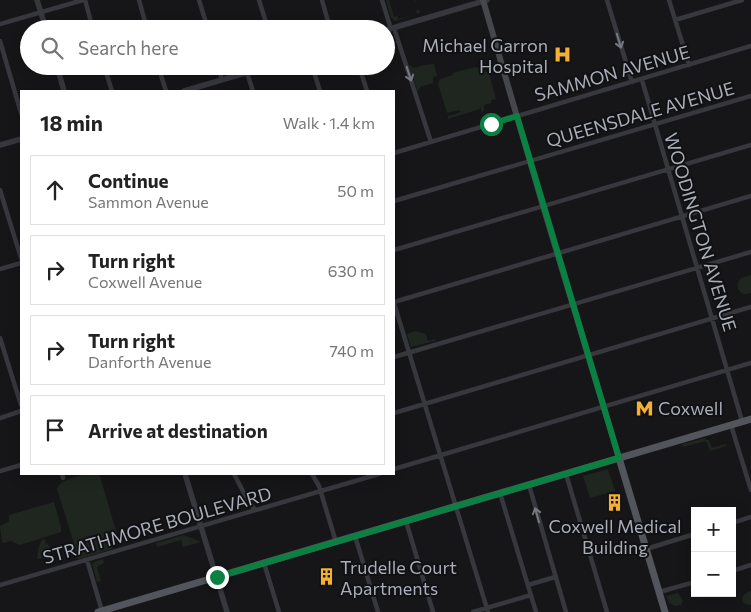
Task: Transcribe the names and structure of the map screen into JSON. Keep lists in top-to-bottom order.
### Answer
{
  "streets": {
    "street": [
      "SAMMON AVENUE",
      "QUEENSDALE AVENUE",
      "WOODINGTON AVENUE",
      "STRATHMORE BOULEVARD"
    ]
  },
  "crossings": [
    ["SAMMON AVENUE", "WOODINGTON AVENUE"],
    ["QUEENSDALE AVENUE", "WOODINGTON AVENUE"]
  ],
  "places": {
    "hospital": ["Michael Garron Hospital"],
    "metro station": ["Coxwell"],
    "building": ["Coxwell Medical Building", "Trudelle Court Apartments"]
  },
  "page": {
    "search": "Search here",
    "heading": ["18 min", "Walk · 1.4 km"],
    "list": [
      ["Continue", "Sammon Avenue", "50 m"],
      ["Turn right", "Coxwell Avenue", "630 m"],
      ["Turn right", "Danforth Avenue", "740 m"],
      "Arrive at destination"
    ],
    "map_buttons": ["+", "−"]
  }
}
